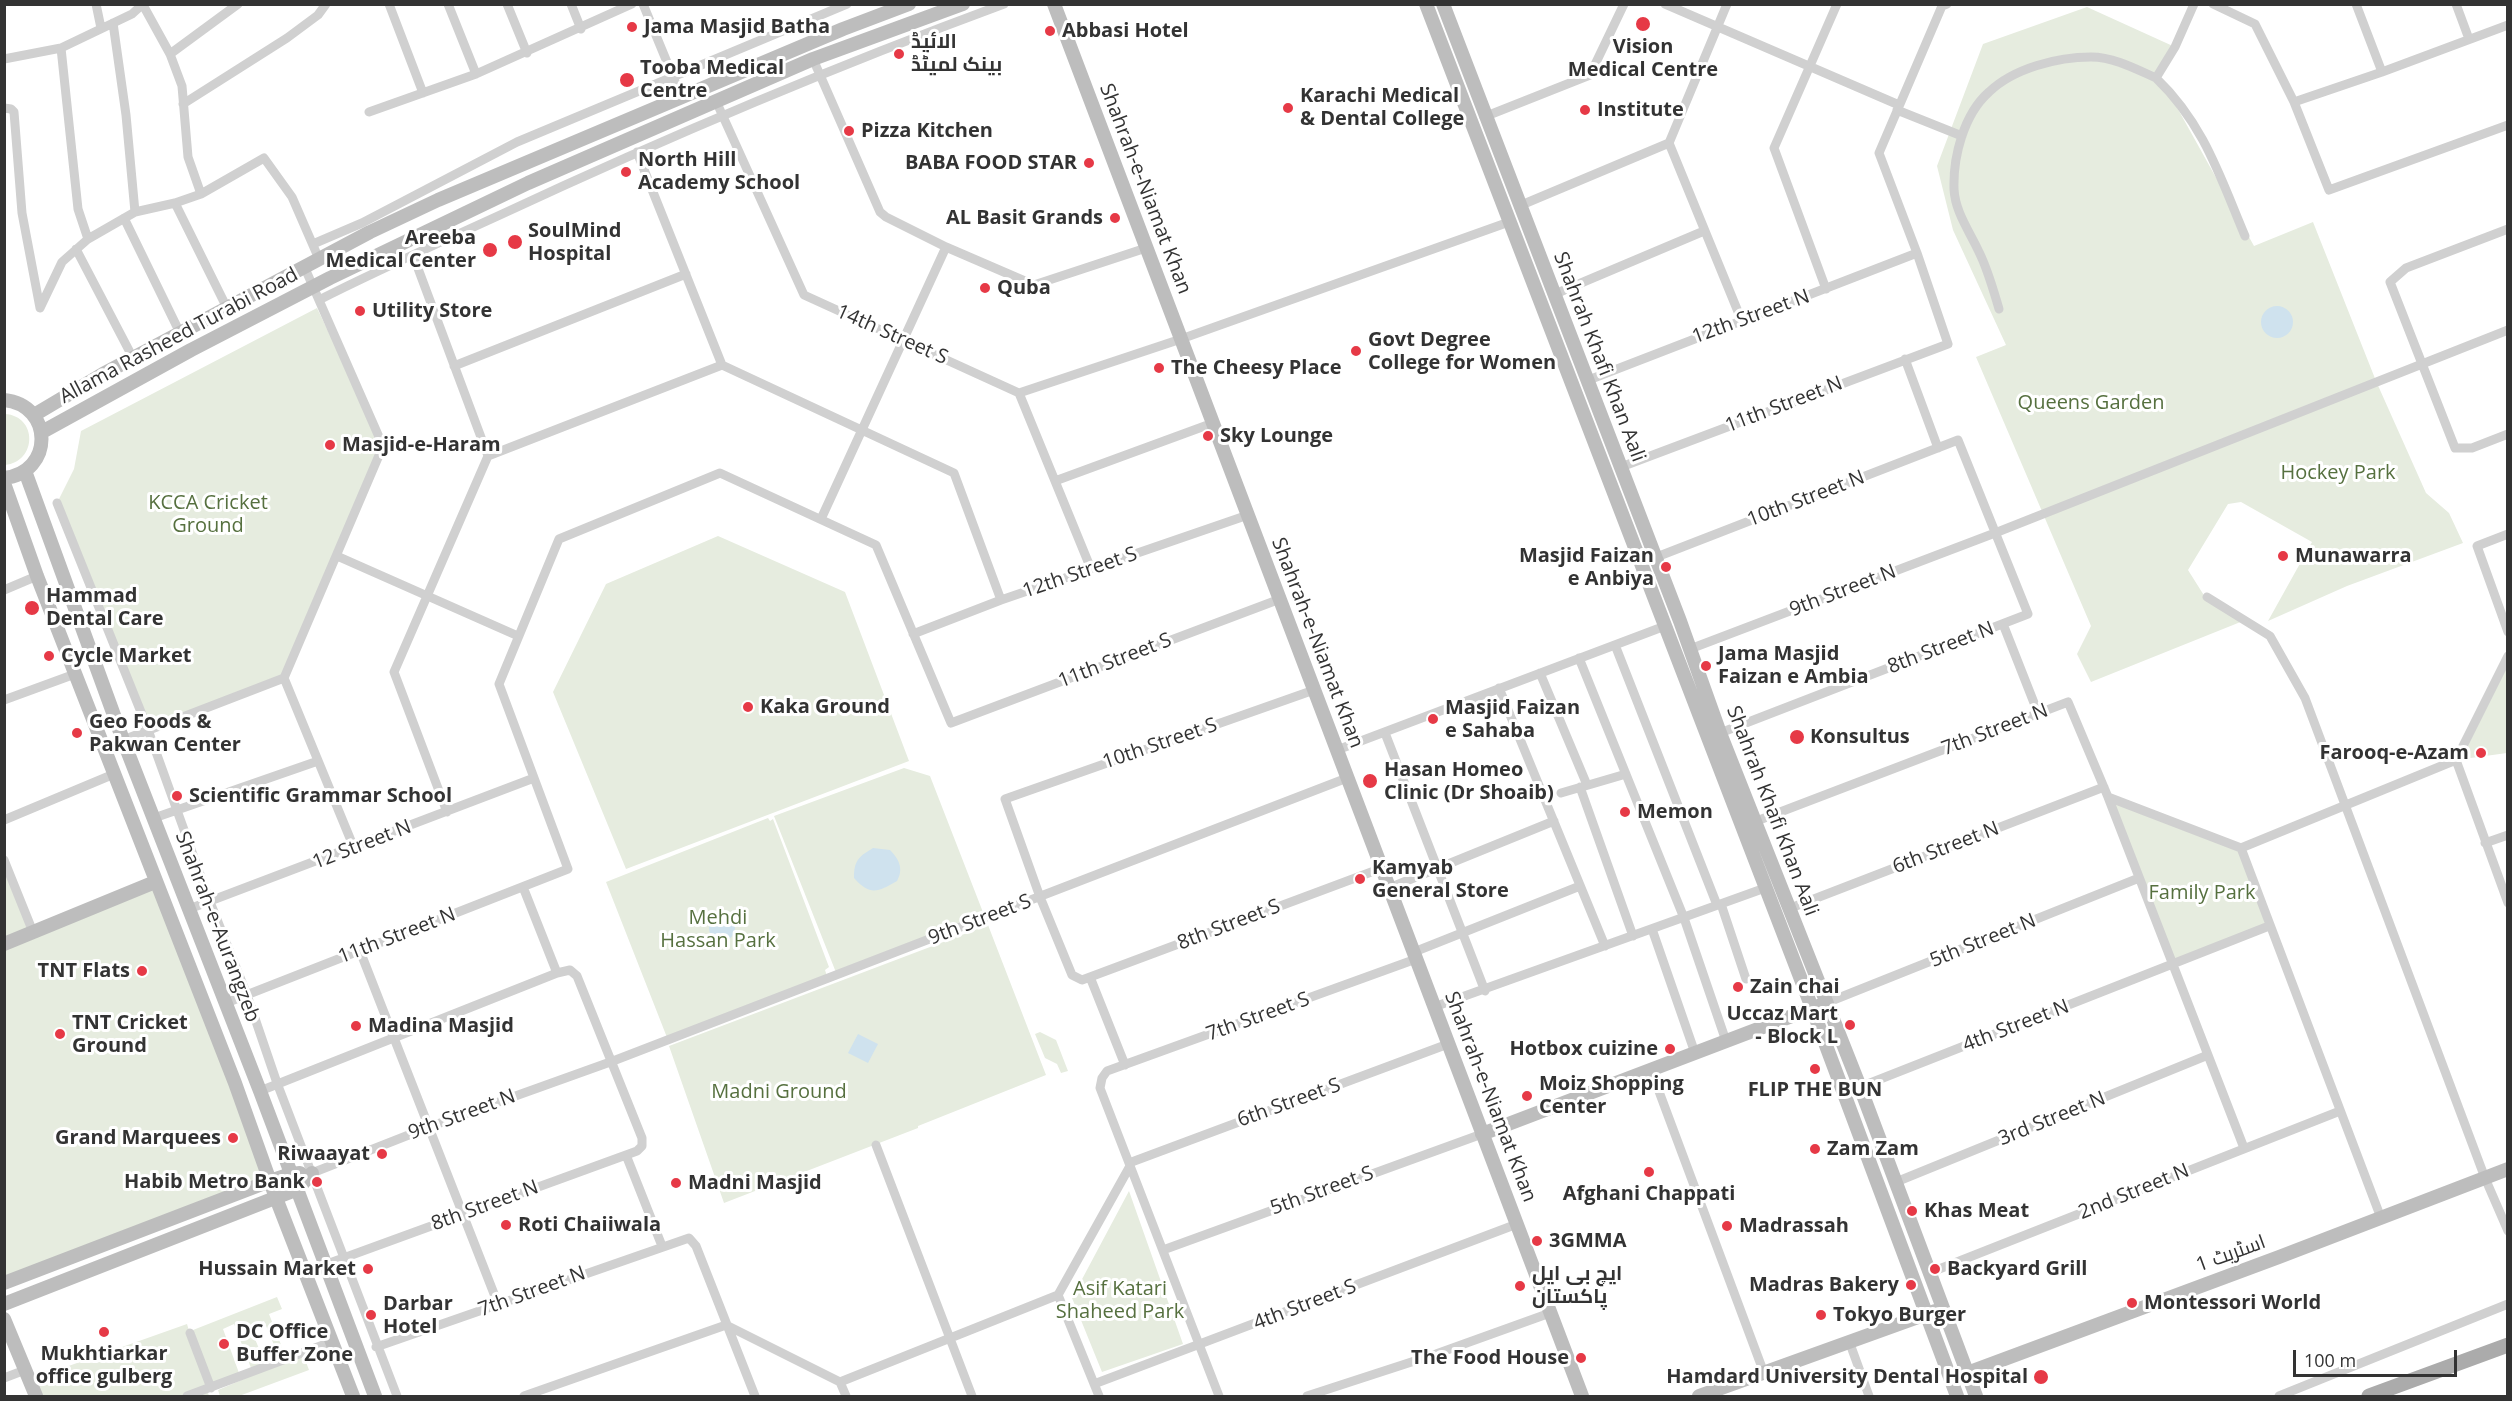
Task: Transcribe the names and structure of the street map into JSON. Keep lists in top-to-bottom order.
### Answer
{
  "streets": {
    "main road": [
      "Shahrah-e-Niamat Khan",
      "Allama Rasheed Turabi Road",
      "Shahrah Khafi Khan Aali",
      "Shahrah-e-Aurangzeb",
      "اسٹریٹ 1"
    ],
    "street": [
      "12th Street N",
      "14th Street S",
      "11th Street N",
      "10th Street N",
      "12th Street S",
      "9th Street N",
      "8th Street N",
      "11th Street S",
      "7th Street N",
      "10th Street S",
      "12 Street N",
      "6th Street N",
      "9th Street S",
      "8th Street S",
      "5th Street N",
      "7th Street S",
      "4th Street N",
      "6th Street S",
      "3rd Street N",
      "5th Street S",
      "2nd Street N",
      "4th Street S"
    ]
  },
  "crossings": [
    ["Shahrah-e-Niamat Khan", "12th Street S"],
    ["Shahrah-e-Niamat Khan", "11th Street S"],
    ["Shahrah-e-Niamat Khan", "10th Street S"],
    ["Shahrah-e-Niamat Khan", "9th Street S"],
    ["Shahrah-e-Niamat Khan", "8th Street S"],
    ["Shahrah-e-Niamat Khan", "7th Street S"],
    ["Shahrah-e-Niamat Khan", "6th Street S"],
    ["Shahrah-e-Niamat Khan", "5th Street S"],
    ["Shahrah-e-Niamat Khan", "4th Street S"],
    ["12th Street N", "Shahrah Khafi Khan Aali"],
    ["12th Street N", "11th Street N"],
    ["14th Street S", "Allama Rasheed Turabi Road"],
    ["Shahrah Khafi Khan Aali", "11th Street N"],
    ["Shahrah Khafi Khan Aali", "10th Street N"],
    ["Shahrah Khafi Khan Aali", "9th Street N"],
    ["Shahrah Khafi Khan Aali", "8th Street N"],
    ["Shahrah Khafi Khan Aali", "7th Street N"],
    ["Shahrah Khafi Khan Aali", "6th Street N"],
    ["Shahrah Khafi Khan Aali", "5th Street N"],
    ["Shahrah Khafi Khan Aali", "4th Street N"],
    ["Shahrah Khafi Khan Aali", "3rd Street N"],
    ["Shahrah Khafi Khan Aali", "2nd Street N"],
    ["Shahrah Khafi Khan Aali", "اسٹریٹ 1"],
    ["11th Street N", "12 Street N"],
    ["11th Street N", "Shahrah-e-Aurangzeb"],
    ["10th Street N", "9th Street N"],
    ["10th Street N", "8th Street N"],
    ["12th Street S", "11th Street S"],
    ["9th Street N", "8th Street N"],
    ["9th Street N", "9th Street S"],
    ["8th Street N", "9th Street S"],
    ["8th Street N", "Shahrah-e-Aurangzeb"],
    ["7th Street N", "6th Street N"],
    ["10th Street S", "9th Street S"],
    ["10th Street S", "8th Street S"],
    ["12 Street N", "Shahrah-e-Aurangzeb"],
    ["9th Street S", "8th Street S"],
    ["7th Street S", "6th Street S"]
  ],
  "parks": [
    "Queens Garden",
    "Hockey Park",
    "KCCA Cricket Ground",
    "Family Park",
    "Mehdi Hassan Park",
    "Madni Ground",
    "Asif Katari Shaheed Park"
  ],
  "places": [
    "Vision Medical Centre",
    "Jama Masjid Batha",
    "Abbasi Hotel",
    "الائیڈ بینک لمیٹڈ",
    "Tooba Medical Centre",
    "Karachi Medical & Dental College",
    "Institute",
    "Pizza Kitchen",
    "BABA FOOD STAR",
    "North Hill Academy School",
    "AL Basit Grands",
    "SoulMind Hospital",
    "Areeba Medical Center",
    "Quba",
    "Utility Store",
    "Govt Degree College for Women",
    "The Cheesy Place",
    "Sky Lounge",
    "Masjid-e-Haram",
    "Munawarra",
    "Masjid Faizan e Anbiya",
    "Hammad Dental Care",
    "Cycle Market",
    "Jama Masjid Faizan e Ambia",
    "Kaka Ground",
    "Masjid Faizan e Sahaba",
    "Geo Foods & Pakwan Center",
    "Konsultus",
    "Farooq-e-Azam",
    "Hasan Homeo Clinic (Dr Shoaib)",
    "Scientific Grammar School",
    "Memon",
    "Kamyab General Store",
    "TNT Flats",
    "Zain chai",
    "Uccaz Mart - Block L",
    "Madina Masjid",
    "TNT Cricket Ground",
    "Hotbox cuizine",
    "FLIP THE BUN",
    "Moiz Shopping Center",
    "Grand Marquees",
    "Zam Zam",
    "Riwaayat",
    "Afghani Chappati",
    "Habib Metro Bank",
    "Madni Masjid",
    "Khas Meat",
    "Roti Chaiiwala",
    "Madrassah",
    "3GMMA",
    "Hussain Market",
    "Backyard Grill",
    "Madras Bakery",
    "ایچ بی ایل پاکستان",
    "Montessori World",
    "Darbar Hotel",
    "Tokyo Burger",
    "Mukhtiarkar office gulberg",
    "DC Office Buffer Zone",
    "The Food House",
    "Hamdard University Dental Hospital"
  ],
  "scale_bar": "100 m"
}
